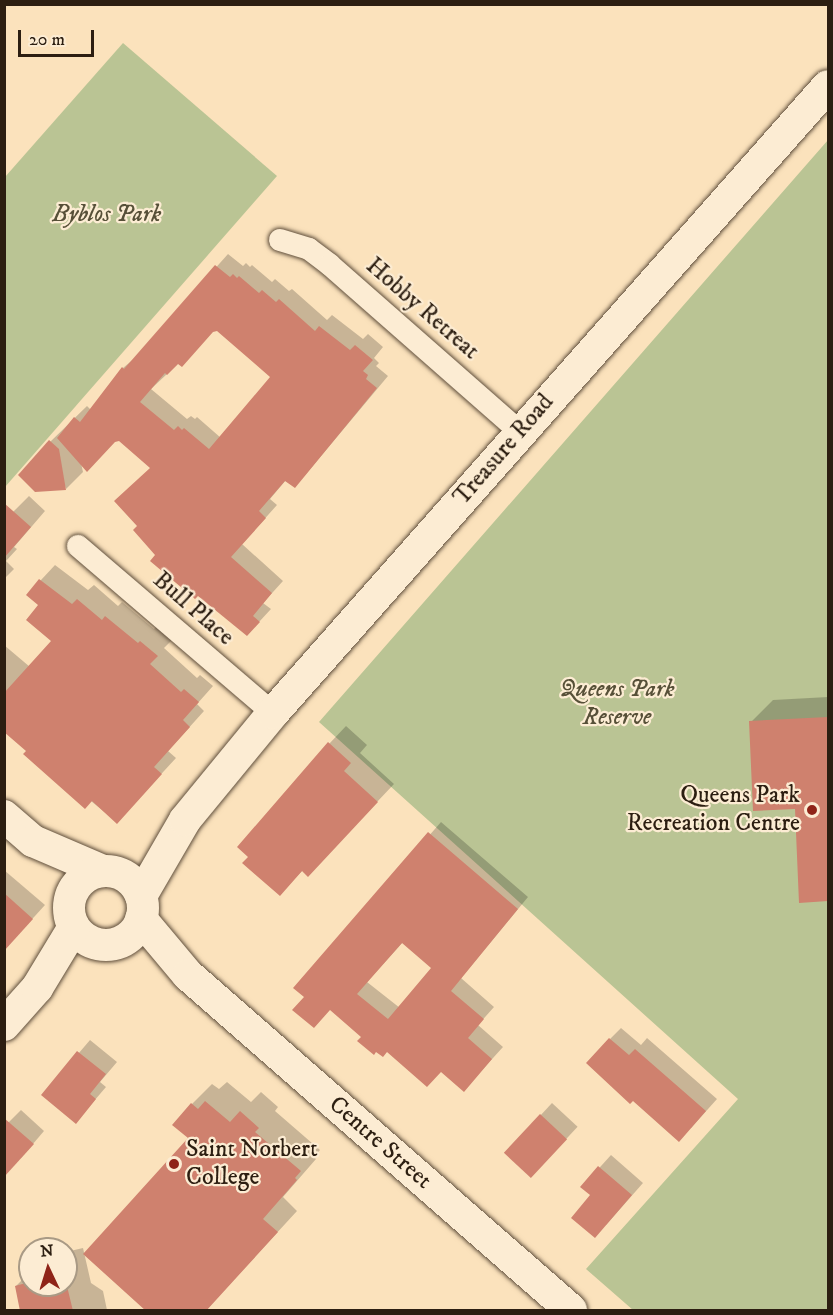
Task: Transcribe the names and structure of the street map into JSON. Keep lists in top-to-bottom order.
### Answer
{
  "streets": {
    "street": [
      "Hobby Retreat",
      "Treasure Road",
      "Bull Place",
      "Centre Street"
    ]
  },
  "crossings": [
    ["Hobby Retreat", "Treasure Road"],
    ["Treasure Road", "Bull Place"],
    ["Treasure Road", "Centre Street"]
  ],
  "parks": ["Byblos Park", "Queens Park Reserve"],
  "places": ["Queens Park Recreation Centre", "Saint Norbert College"],
  "scale_bar": "20 m",
  "north": "top"
}
